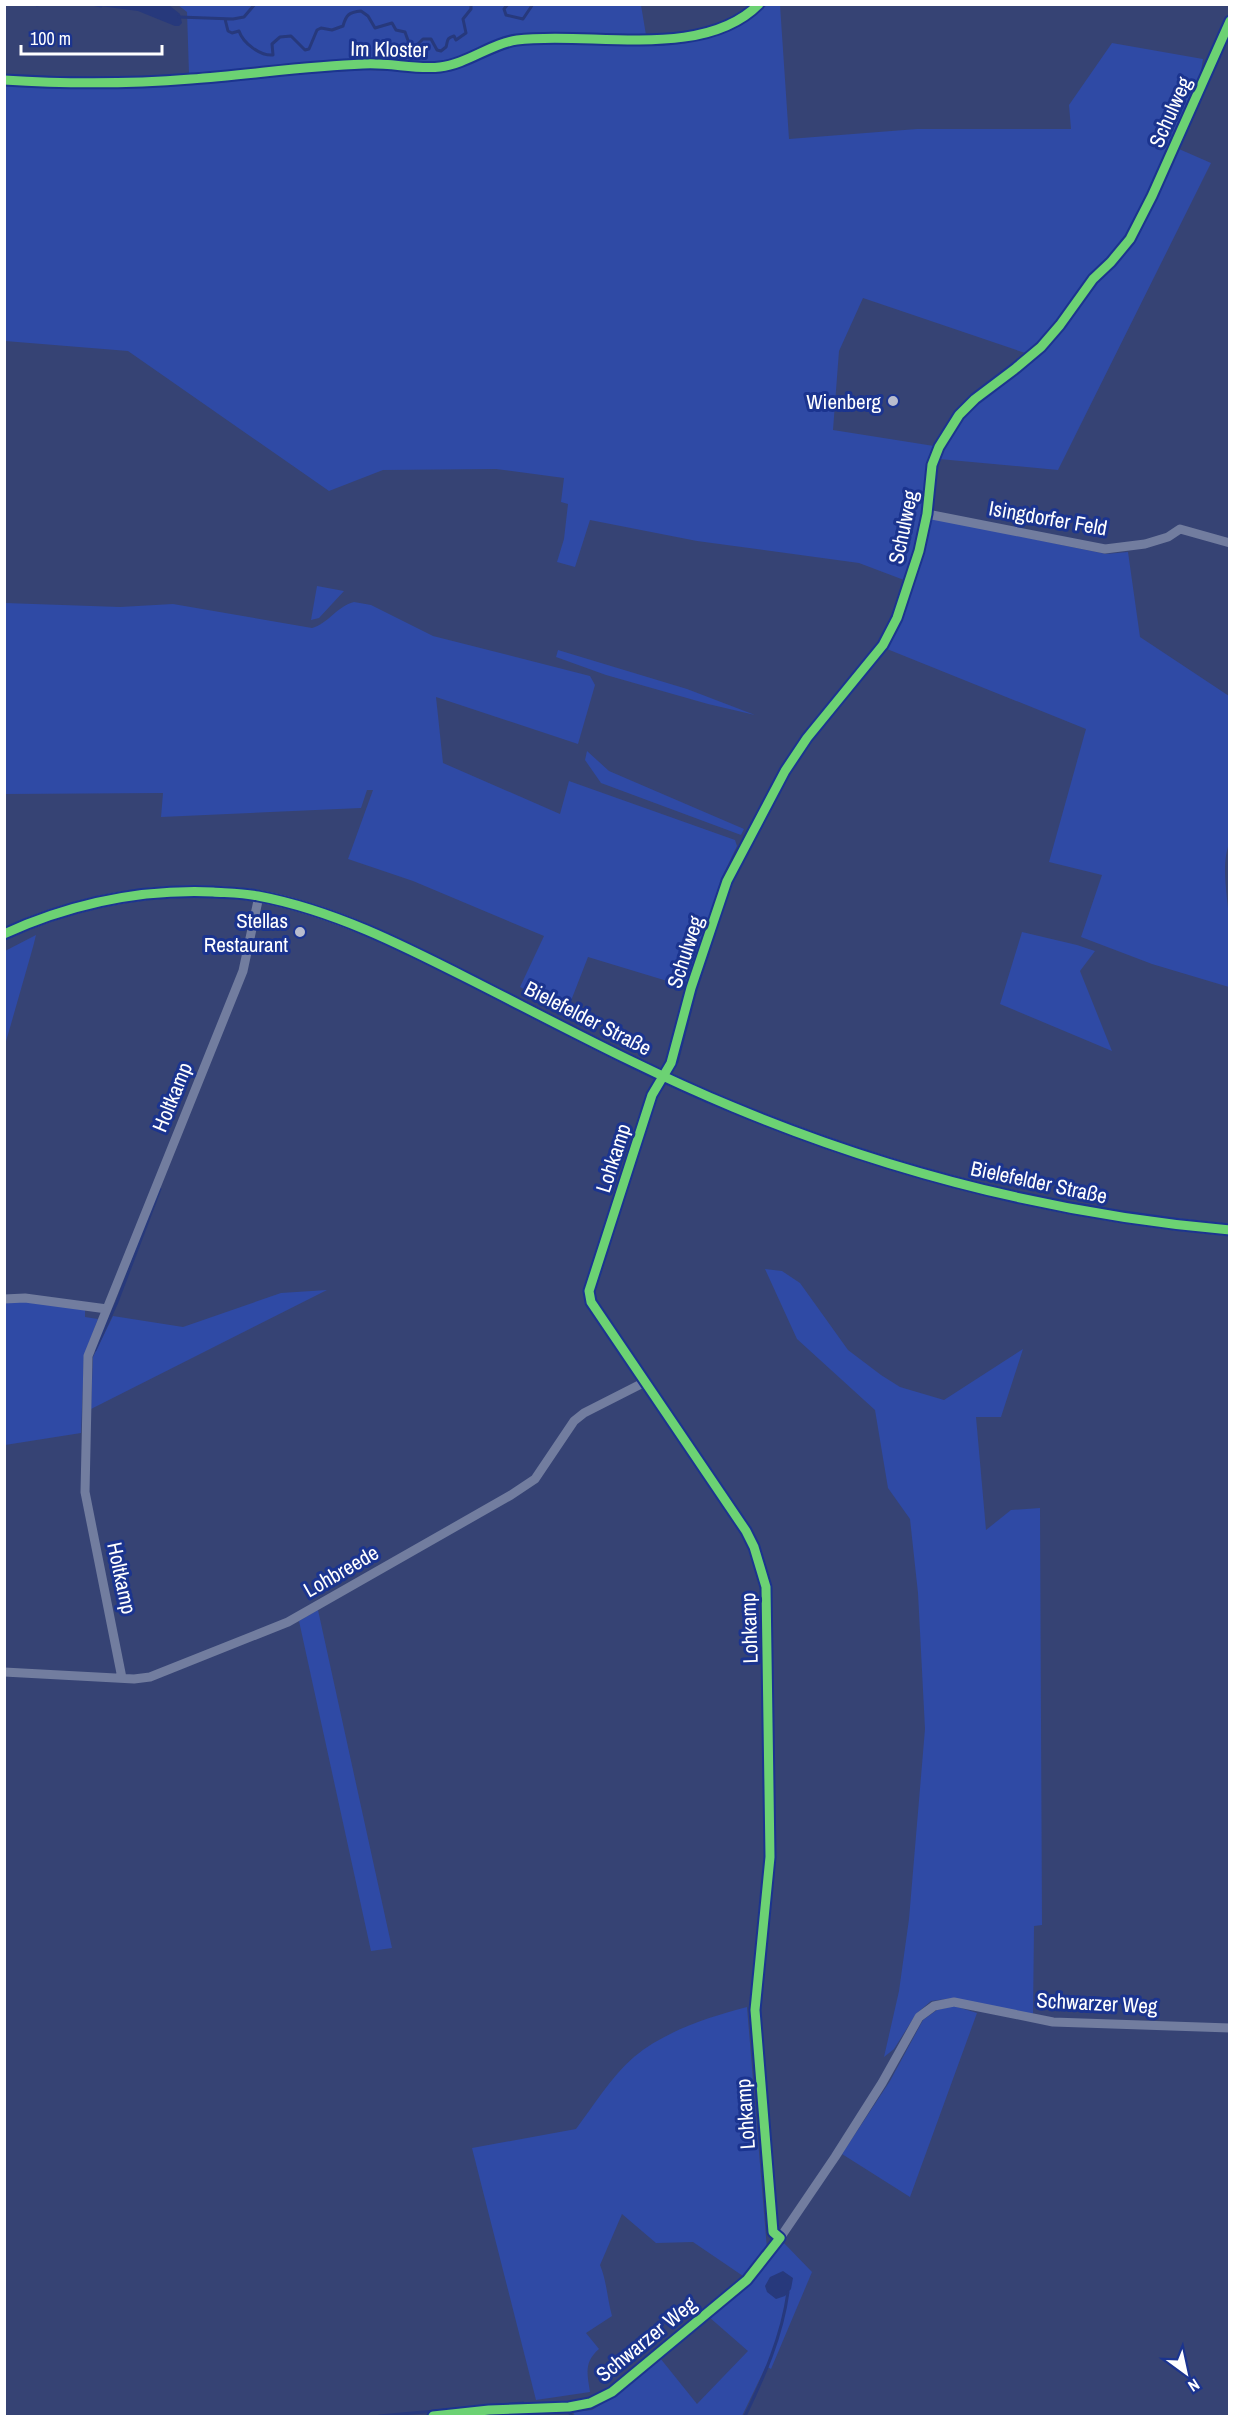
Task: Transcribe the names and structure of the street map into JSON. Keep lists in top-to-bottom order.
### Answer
{
  "streets": {
    "main road": ["Bielefelder Straße"],
    "street": [
      "Im Kloster",
      "Schulweg",
      "Isingdorfer Feld",
      "Holtkamp",
      "Lohkamp",
      "Lohbreede",
      "Schwarzer Weg"
    ]
  },
  "crossings": [
    ["Schulweg", "Isingdorfer Feld"],
    ["Schulweg", "Bielefelder Straße"],
    ["Schulweg", "Lohkamp"],
    ["Bielefelder Straße", "Holtkamp"],
    ["Bielefelder Straße", "Lohkamp"],
    ["Holtkamp", "Lohbreede"],
    ["Lohkamp", "Lohbreede"],
    ["Lohkamp", "Schwarzer Weg"]
  ],
  "places": ["Wienberg", "Stellas Restaurant"],
  "scale_bar": "100 m",
  "north": "bottom right"
}
